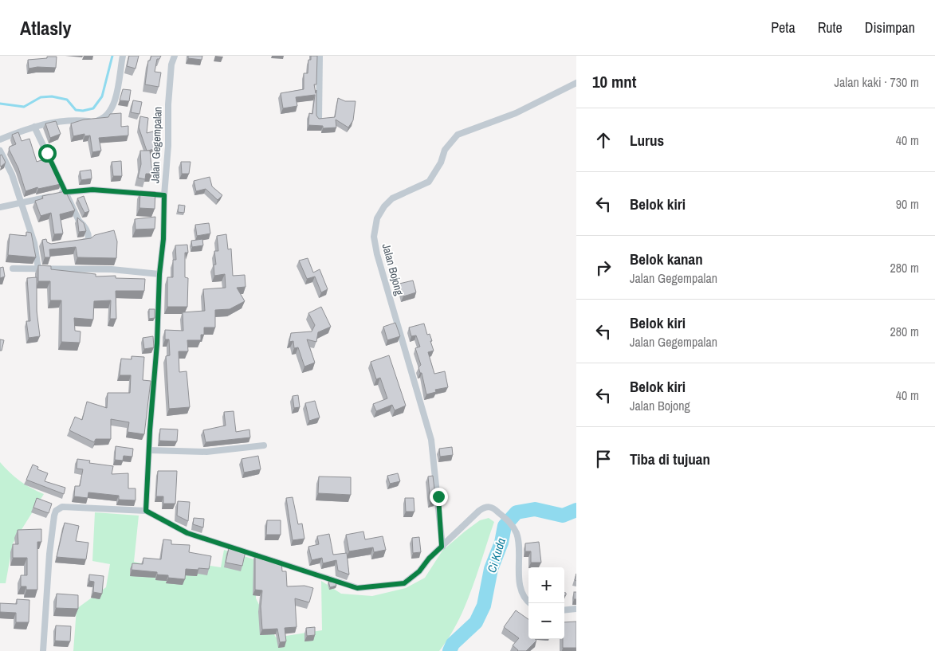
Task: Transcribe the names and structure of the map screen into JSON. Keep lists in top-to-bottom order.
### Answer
{
  "streets": {
    "street": ["Jalan Gegempalan", "Jalan Bojong"]
  },
  "water": ["Ci Kuda"],
  "page": {
    "header": "Atlasly",
    "nav": ["Peta", "Rute", "Disimpan"],
    "heading": ["10 mnt", "Jalan kaki · 730 m"],
    "list": [
      ["Lurus", "40 m"],
      ["Belok kiri", "90 m"],
      ["Belok kanan", "Jalan Gegempalan", "280 m"],
      ["Belok kiri", "Jalan Gegempalan", "280 m"],
      ["Belok kiri", "Jalan Bojong", "40 m"],
      "Tiba di tujuan"
    ],
    "map_buttons": ["+", "−"]
  }
}
